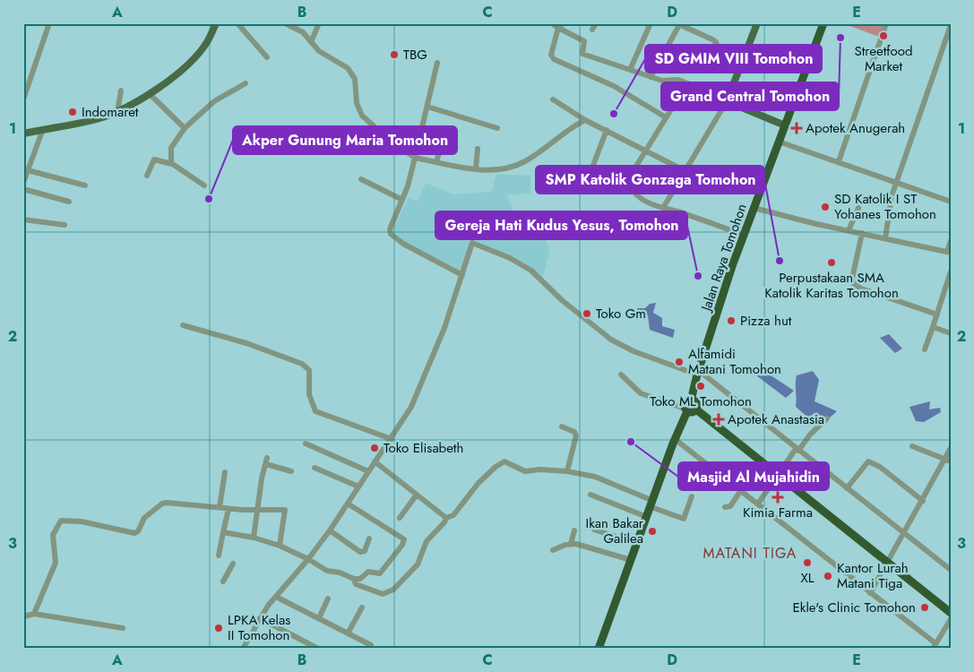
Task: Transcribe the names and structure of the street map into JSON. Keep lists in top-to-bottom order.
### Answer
{
  "streets": {
    "highway": ["Jalan Raya Tomohon"]
  },
  "districts": ["MATANI TIGA"],
  "places": {
    "other": [
      "Streetfood Market",
      "Grand Central Tomohon",
      "TBG",
      "Indomaret",
      "SD GMIM VIII Tomohon",
      "Akper Gunung Maria Tomohon",
      "SD Katolik I ST Yohanes Tomohon",
      "SMP Katolik Gonzaga Tomohon",
      "Perpustakaan SMA Katolik Karitas Tomohon",
      "Gereja Hati Kudus Yesus, Tomohon",
      "Toko Gm",
      "Pizza hut",
      "Alfamidi Matani Tomohon",
      "Toko ML Tomohon",
      "Masjid Al Mujahidin",
      "Toko Elisabeth",
      "Ikan Bakar Galilea",
      "XL",
      "Kantor Lurah Matani Tiga",
      "Ekle's Clinic Tomohon",
      "LPKA Kelas II Tomohon"
    ],
    "health": ["Apotek Anugerah", "Apotek Anastasia", "Kimia Farma"]
  },
  "grid": {
    "columns": [
      "A",
      "B",
      "C",
      "D",
      "E"
    ],
    "rows": ["1", "2", "3"]
  }
}
